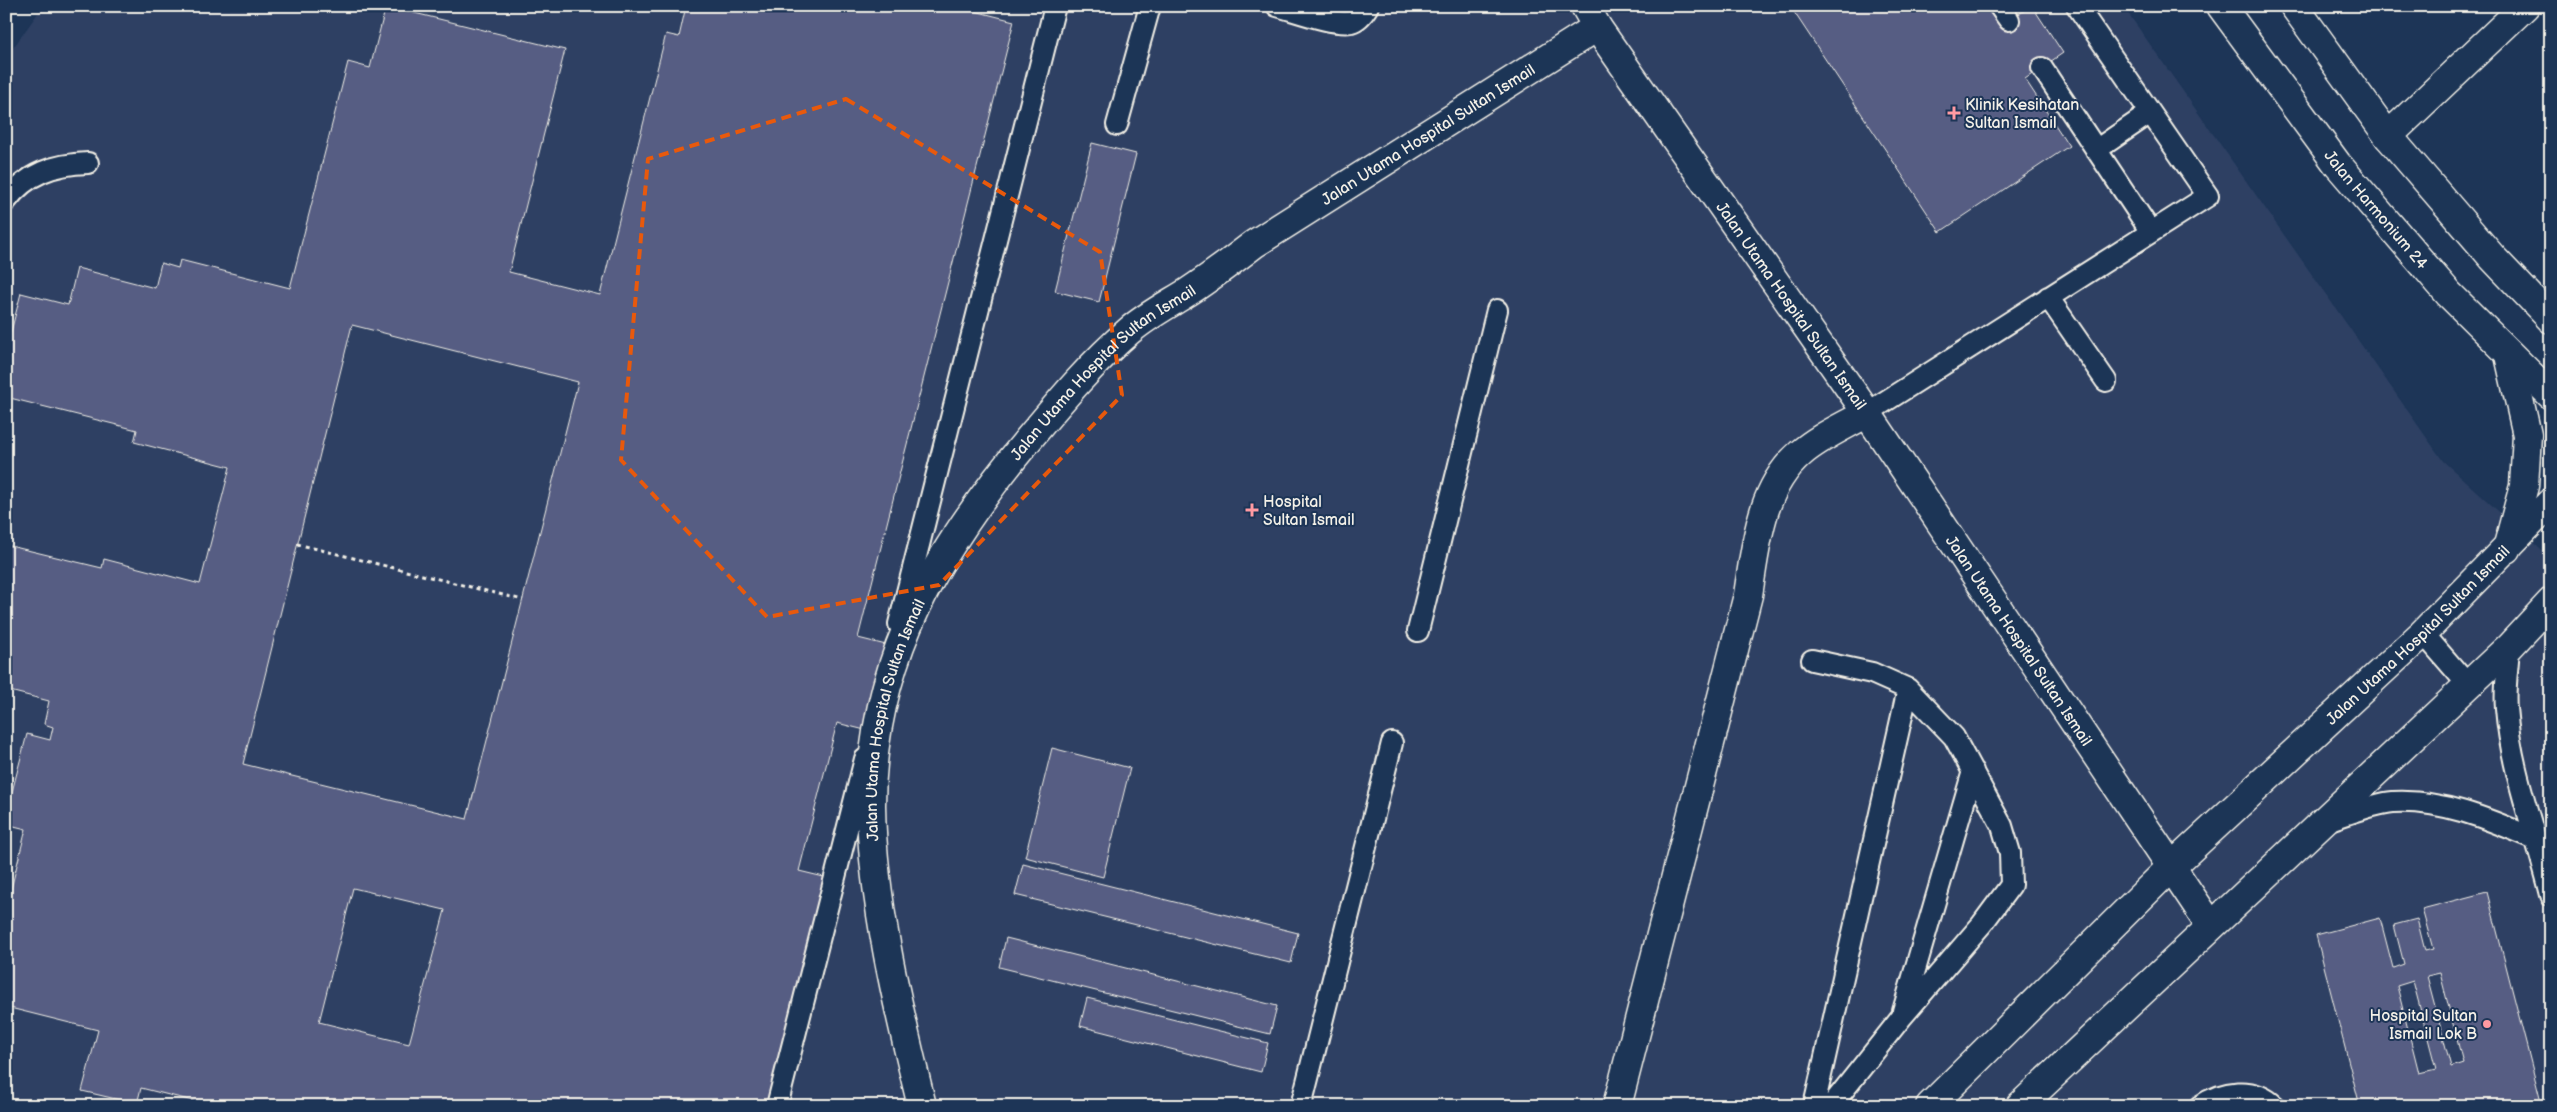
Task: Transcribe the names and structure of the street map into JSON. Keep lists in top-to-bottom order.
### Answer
{
  "streets": {
    "street": ["Jalan Utama Hospital Sultan Ismail", "Jalan Harmonium 24"]
  },
  "places": {
    "health": ["Klinik Kesihatan Sultan Ismail", "Hospital Sultan Ismail"],
    "other": ["Hospital Sultan Ismail Lok B"]
  }
}
